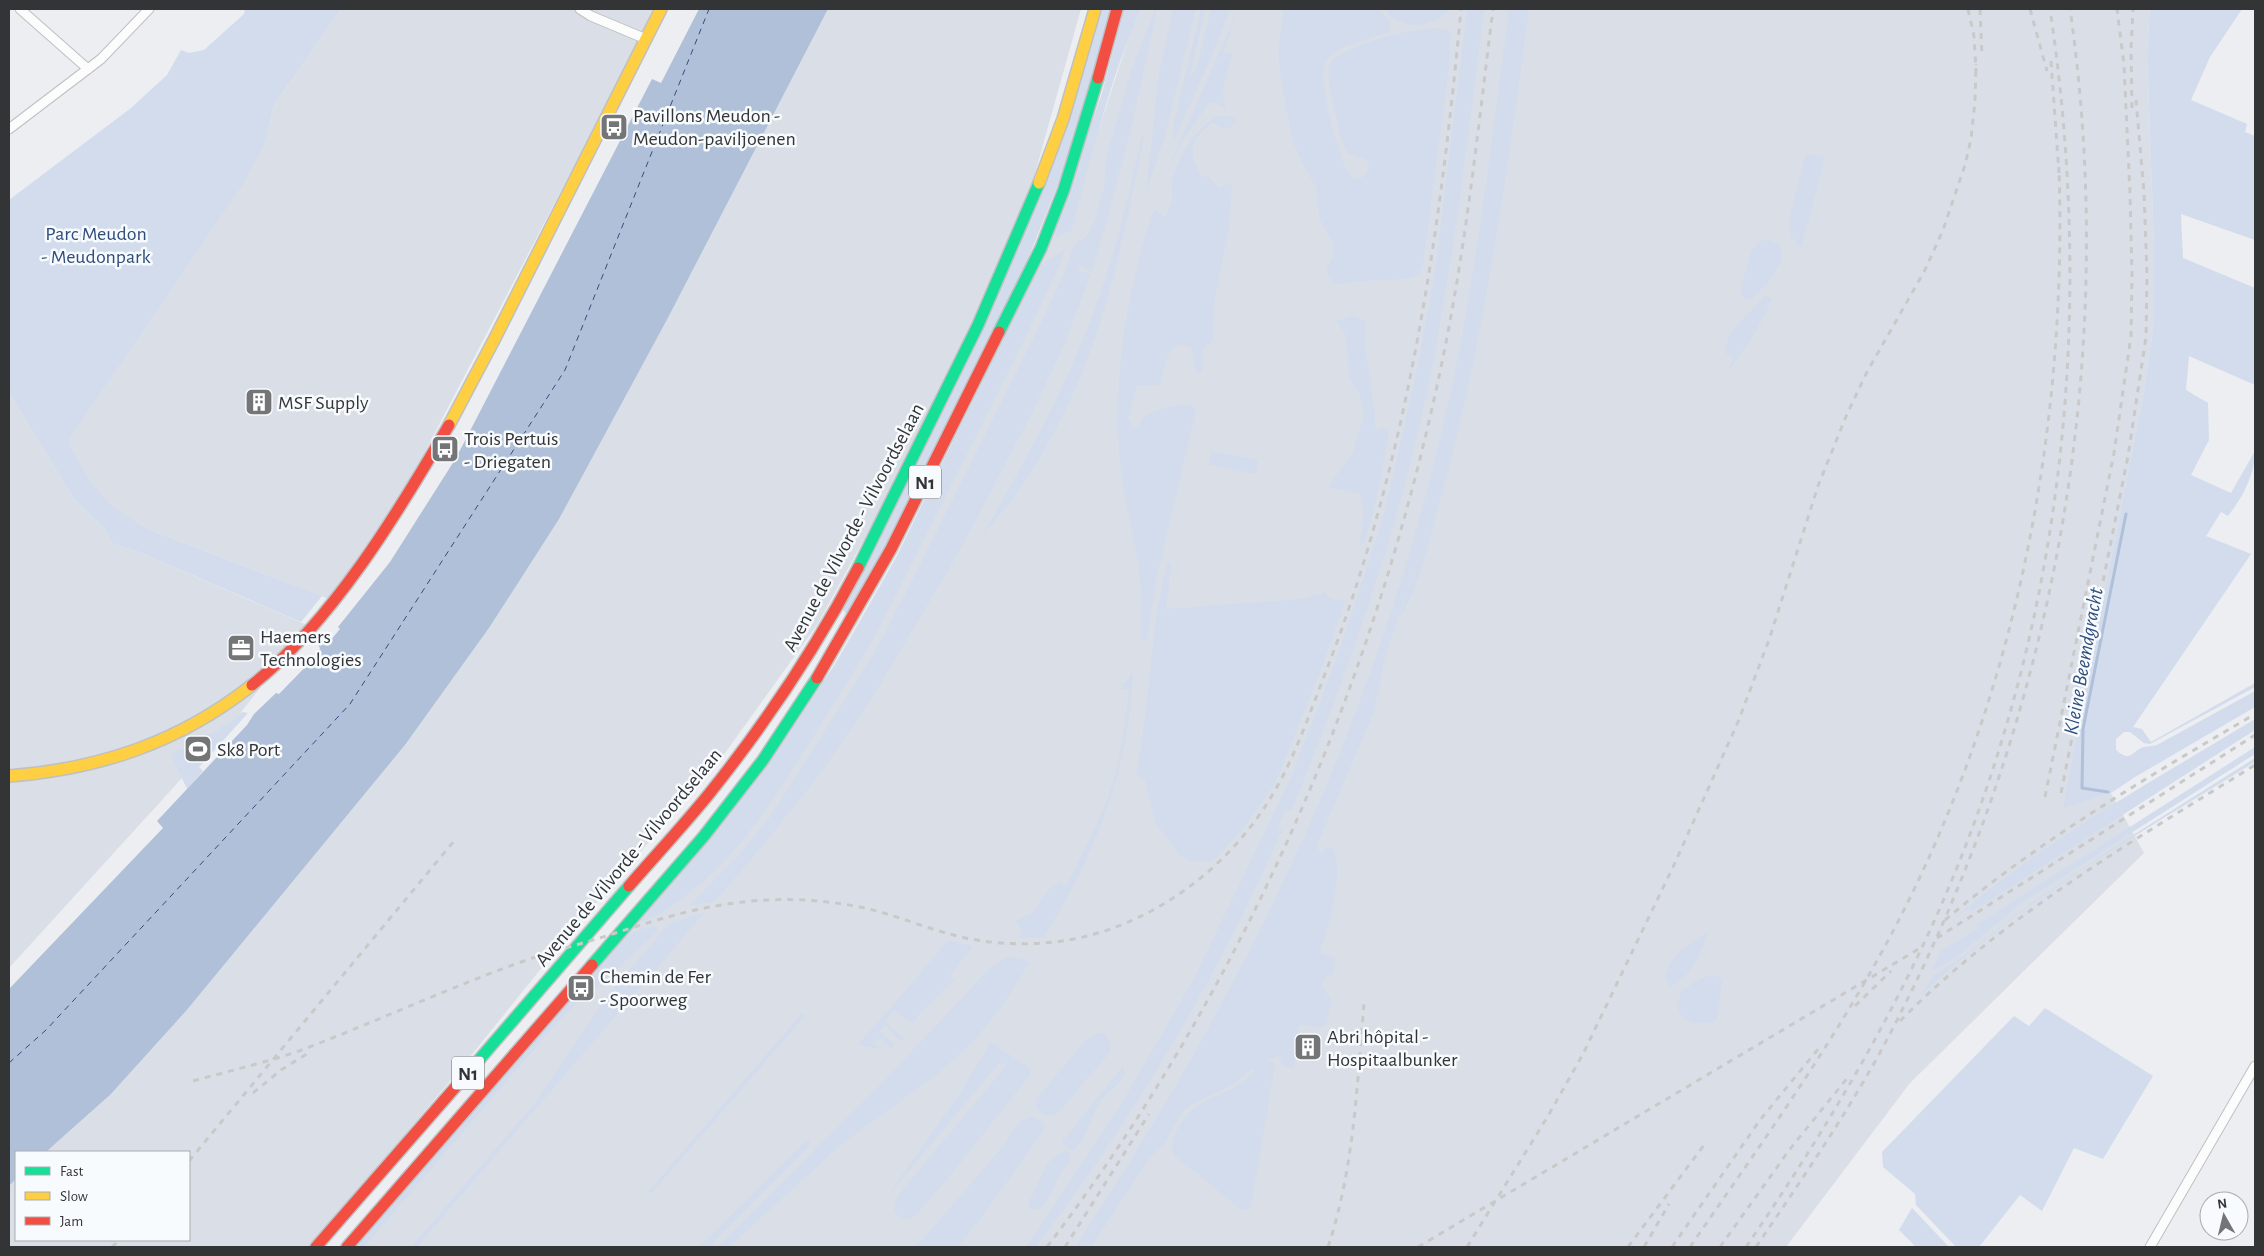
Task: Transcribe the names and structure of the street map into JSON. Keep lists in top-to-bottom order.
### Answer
{
  "streets": {
    "main road": ["N1", "Avenue de Vilvorde - Vilvoordselaan"]
  },
  "water": ["Kleine Beemdgracht"],
  "parks": ["Parc Meudon - Meudonpark"],
  "places": {
    "bus stop": ["Pavillons Meudon - Meudon-paviljoenen", "Trois Pertuis - Driegaten", "Chemin de Fer - Spoorweg"],
    "building": ["MSF Supply", "Abri hôpital - Hospitaalbunker"],
    "office": ["Haemers Technologies"],
    "sports": ["Sk8 Port"]
  },
  "legend": ["Fast", "Slow", "Jam"],
  "north": "top"
}
